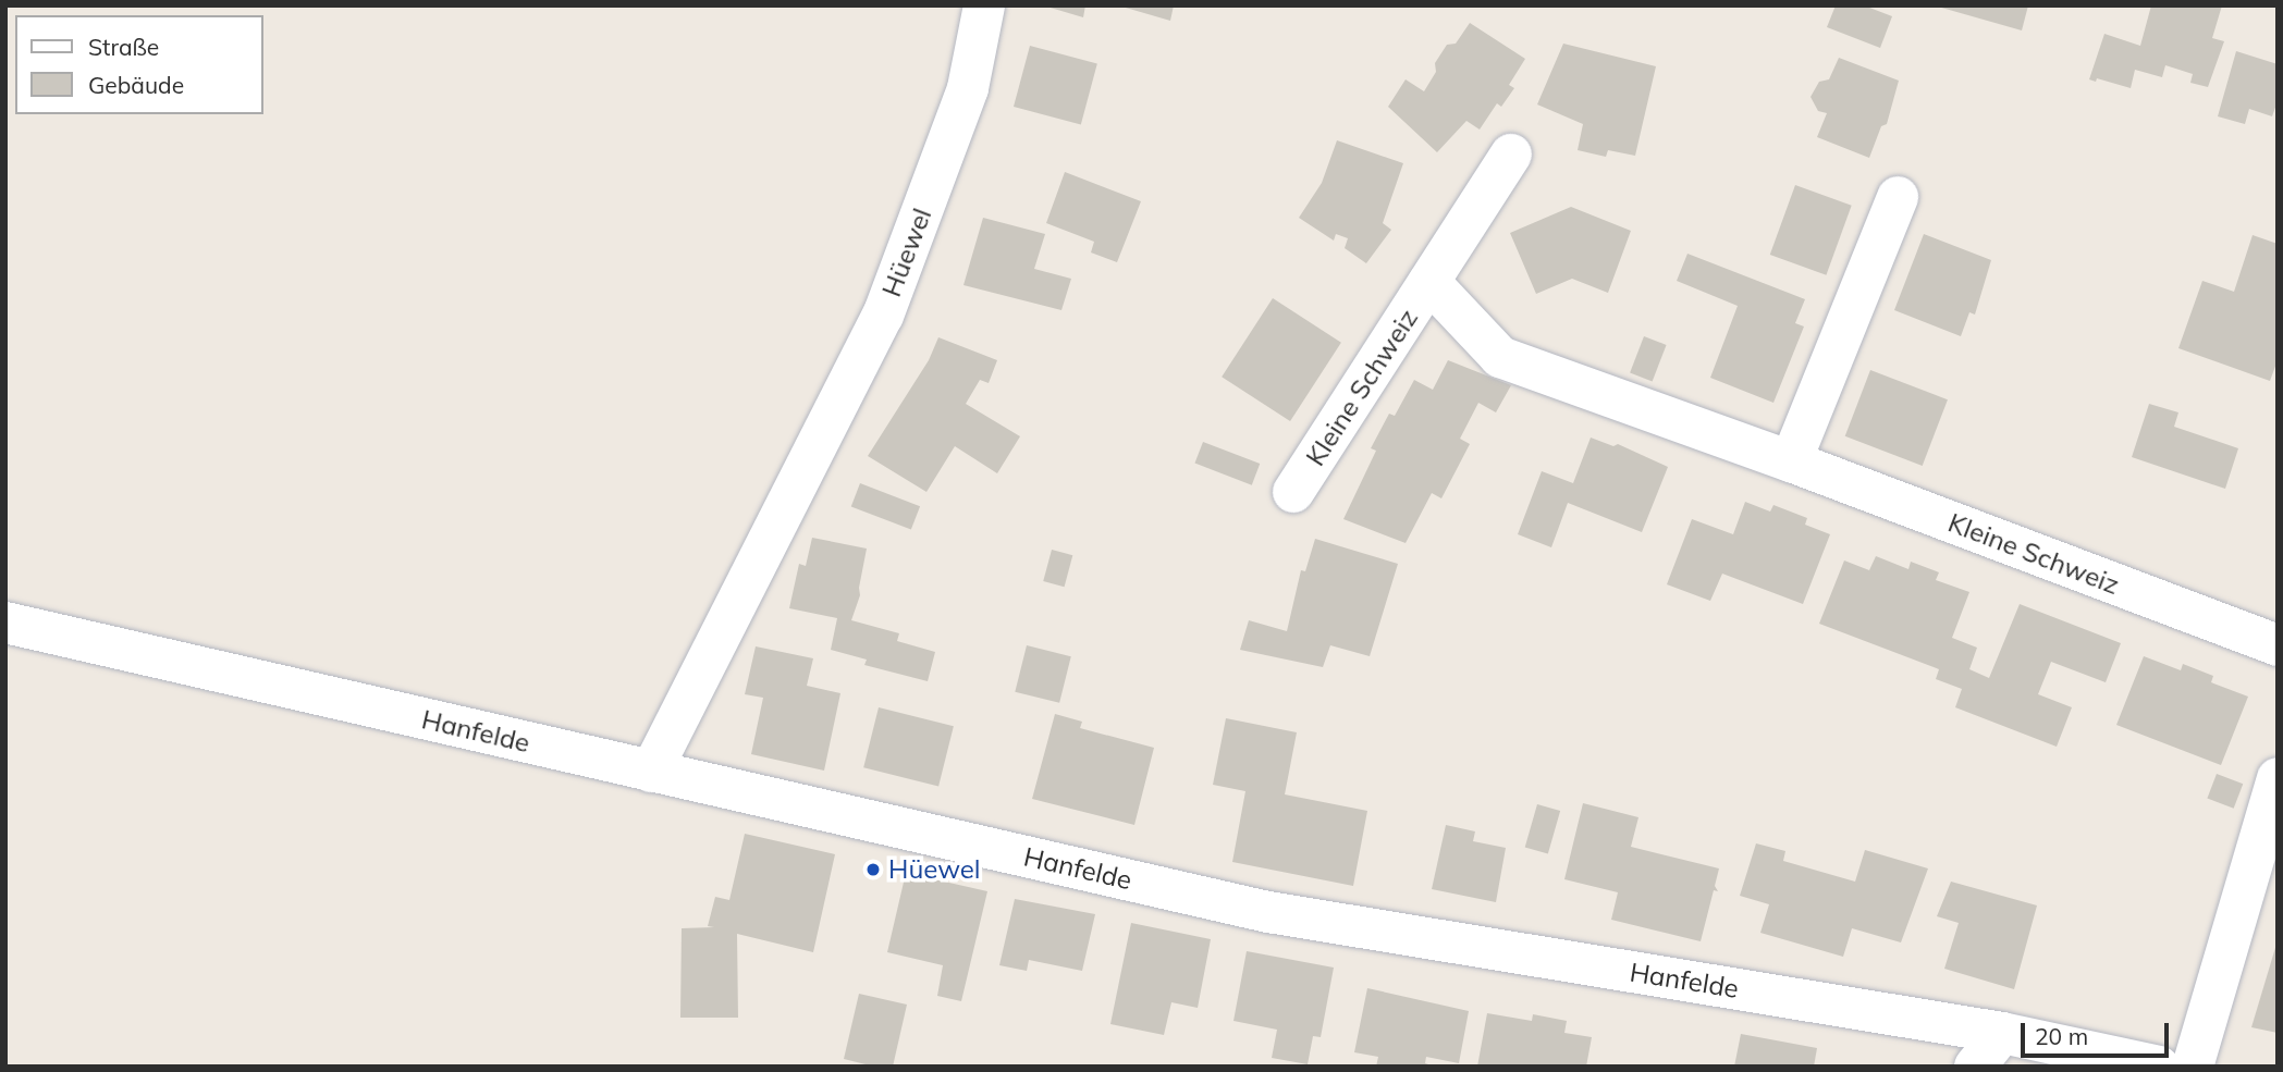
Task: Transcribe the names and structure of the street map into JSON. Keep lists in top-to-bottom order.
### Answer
{
  "streets": {
    "street": ["Hüewel", "Kleine Schweiz", "Hanfelde"]
  },
  "crossings": [
    ["Hüewel", "Hanfelde"]
  ],
  "places": ["Hüewel"],
  "legend": ["Straße", "Gebäude"],
  "scale_bar": "20 m"
}
